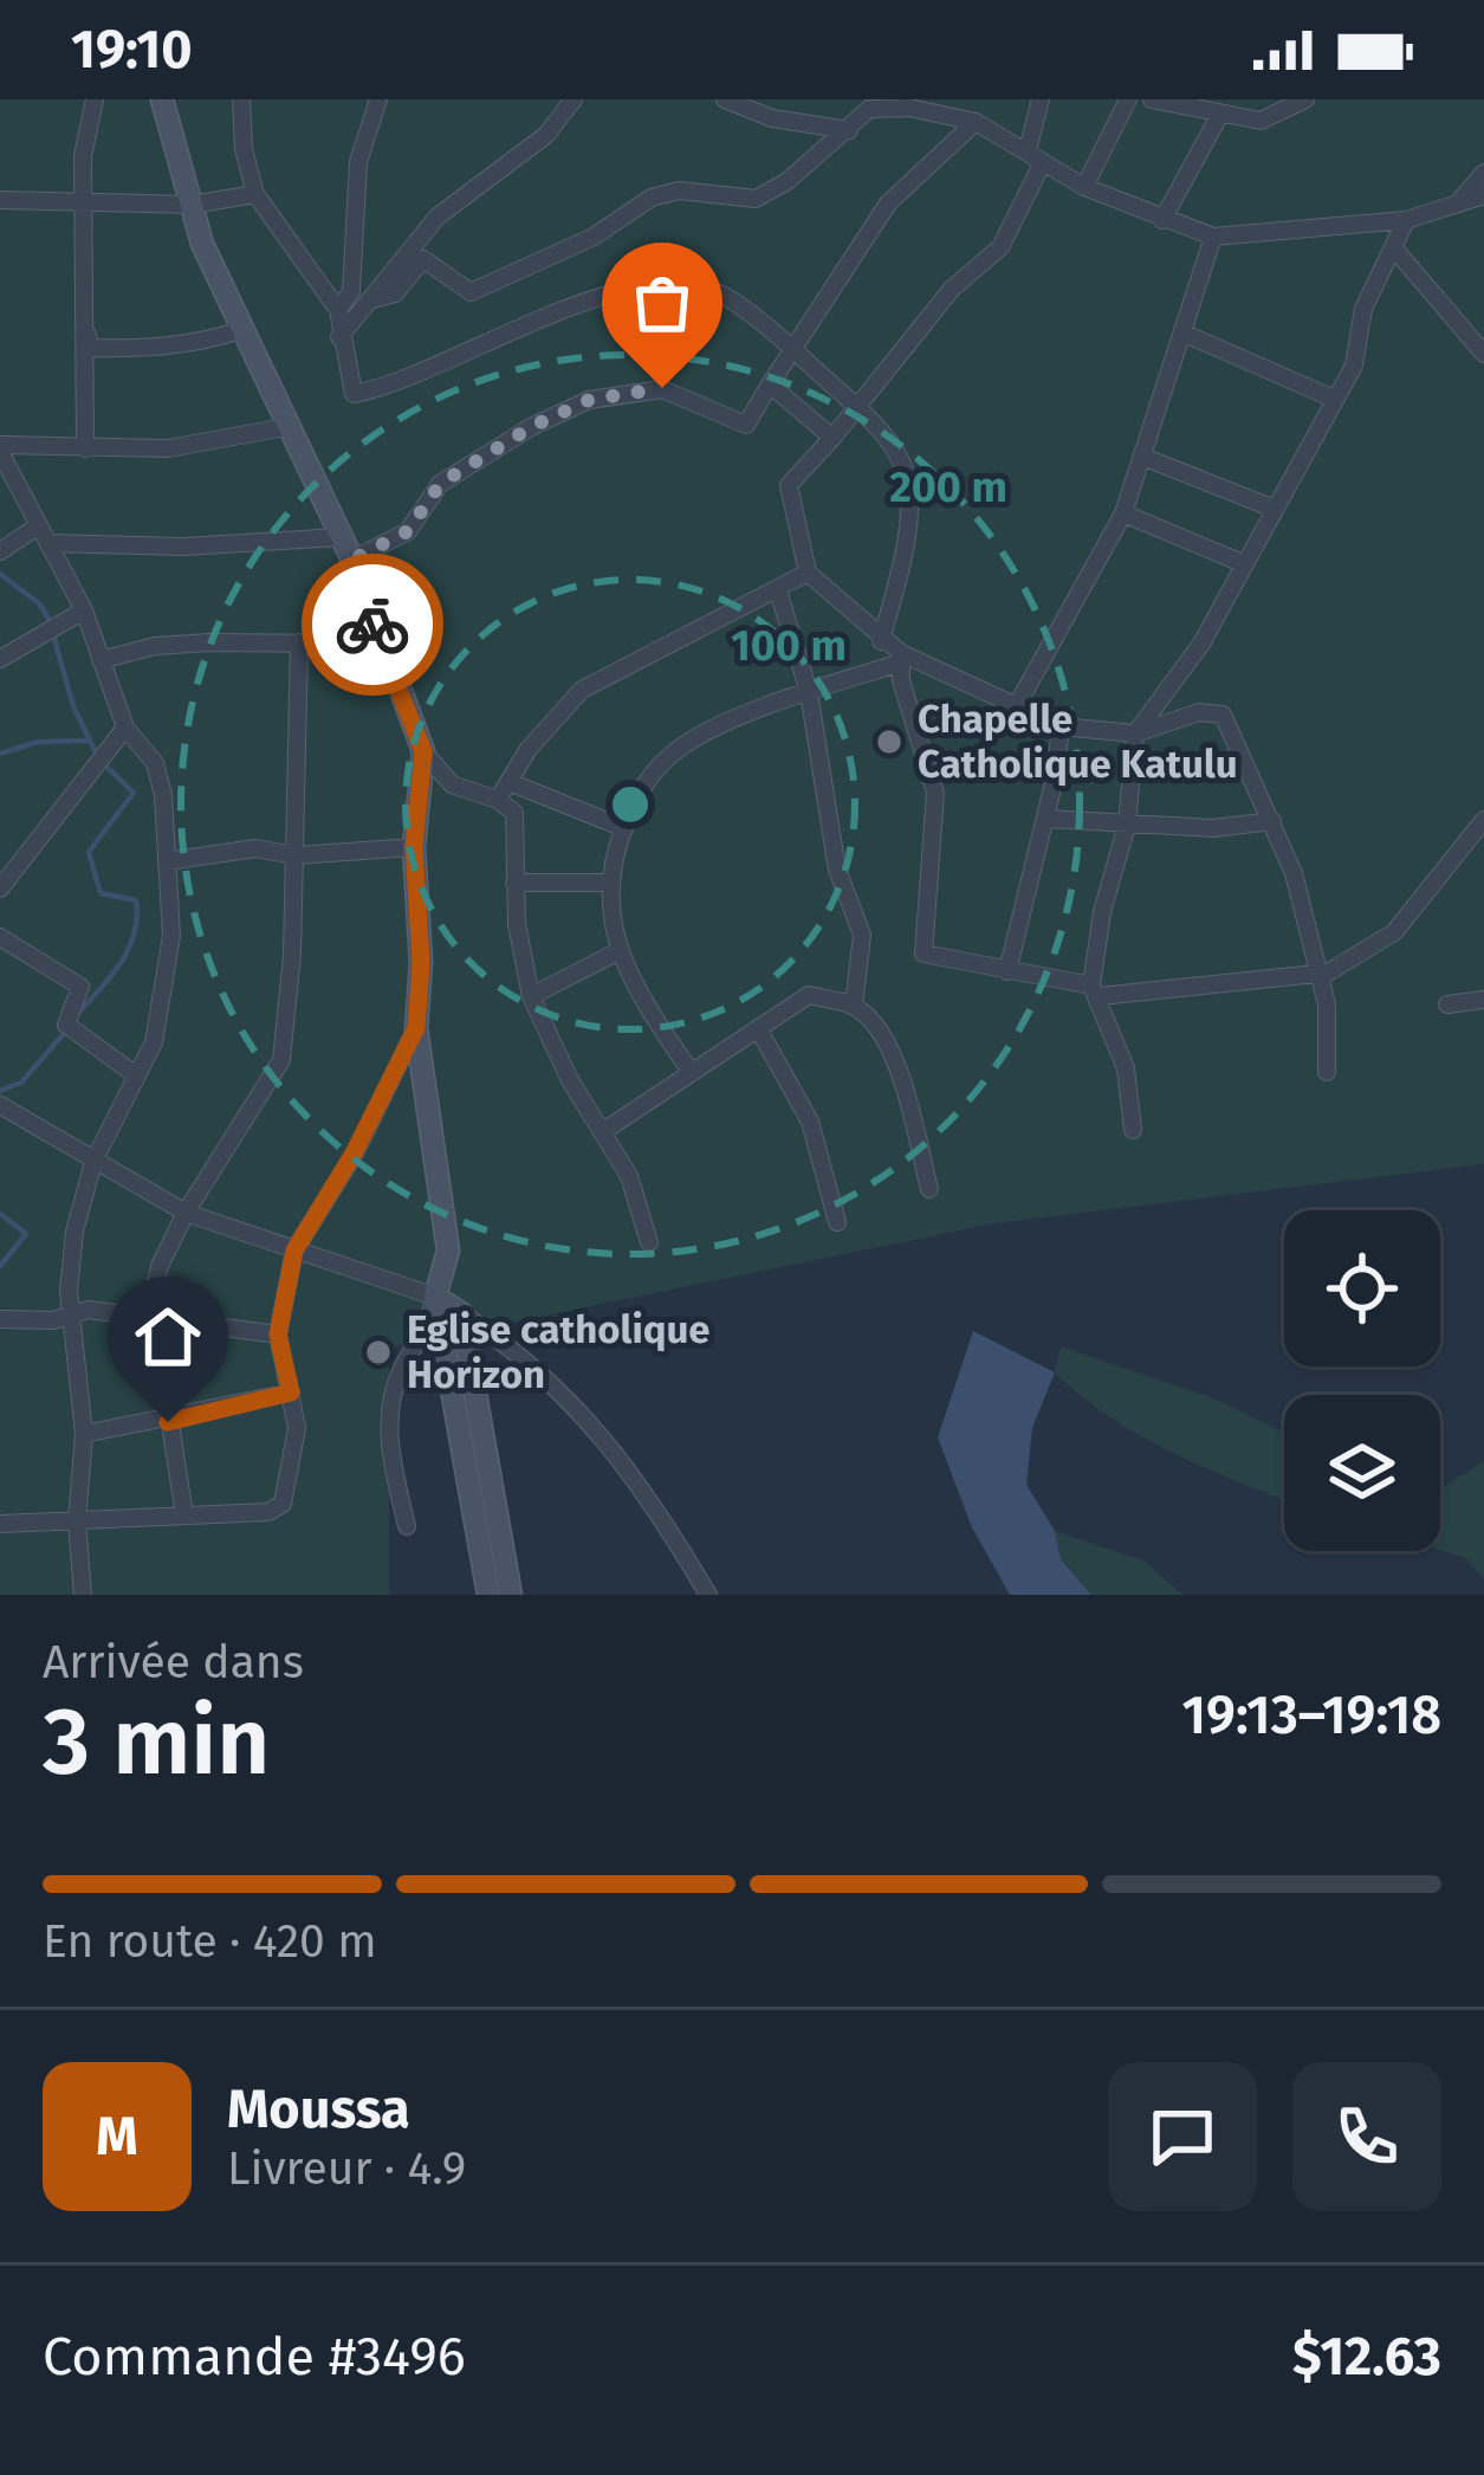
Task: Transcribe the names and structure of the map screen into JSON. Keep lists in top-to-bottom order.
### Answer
{
  "places": ["Chapelle Catholique Katulu", "Eglise catholique Horizon"],
  "page": {
    "status": "19:10",
    "heading": ["3 min", "Arrivée dans", "19:13–19:18"],
    "panel": [
      "Moussa",
      "Livreur · 4.9",
      "Commande #3496",
      "$12.63"
    ],
    "bar": "En route · 420 m",
    "round": "M"
  },
  "rings": ["200 m", "100 m"]
}
